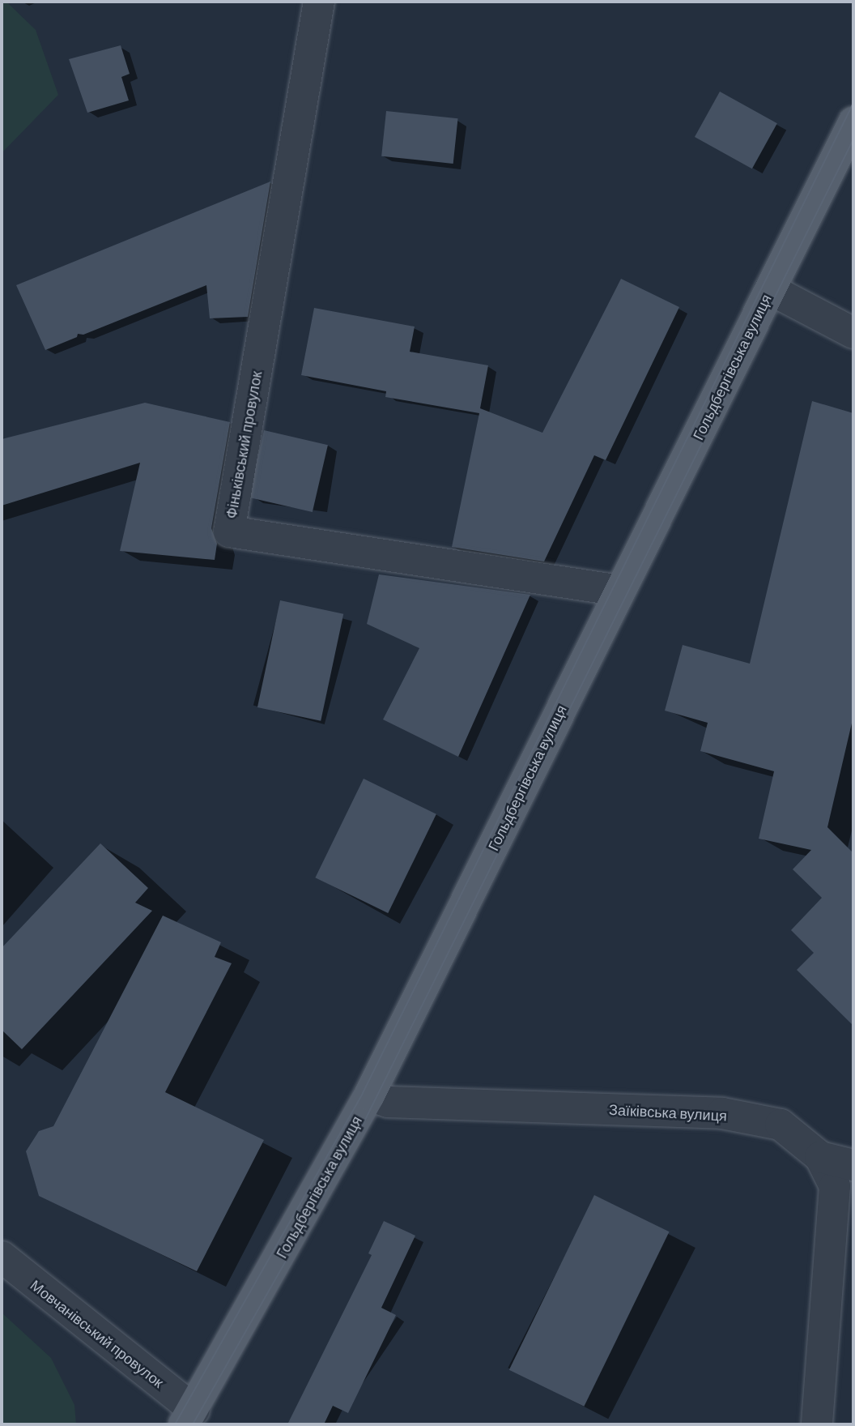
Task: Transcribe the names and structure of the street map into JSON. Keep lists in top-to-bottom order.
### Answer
{
  "streets": {
    "main road": ["Гольдбергівська вулиця"],
    "street": ["Фіньківський провулок", "Заїківська вулиця", "Мовчанівський провулок"]
  },
  "crossings": [
    ["Гольдбергівська вулиця", "Фіньківський провулок"],
    ["Гольдбергівська вулиця", "Заїківська вулиця"],
    ["Гольдбергівська вулиця", "Мовчанівський провулок"]
  ]
}
